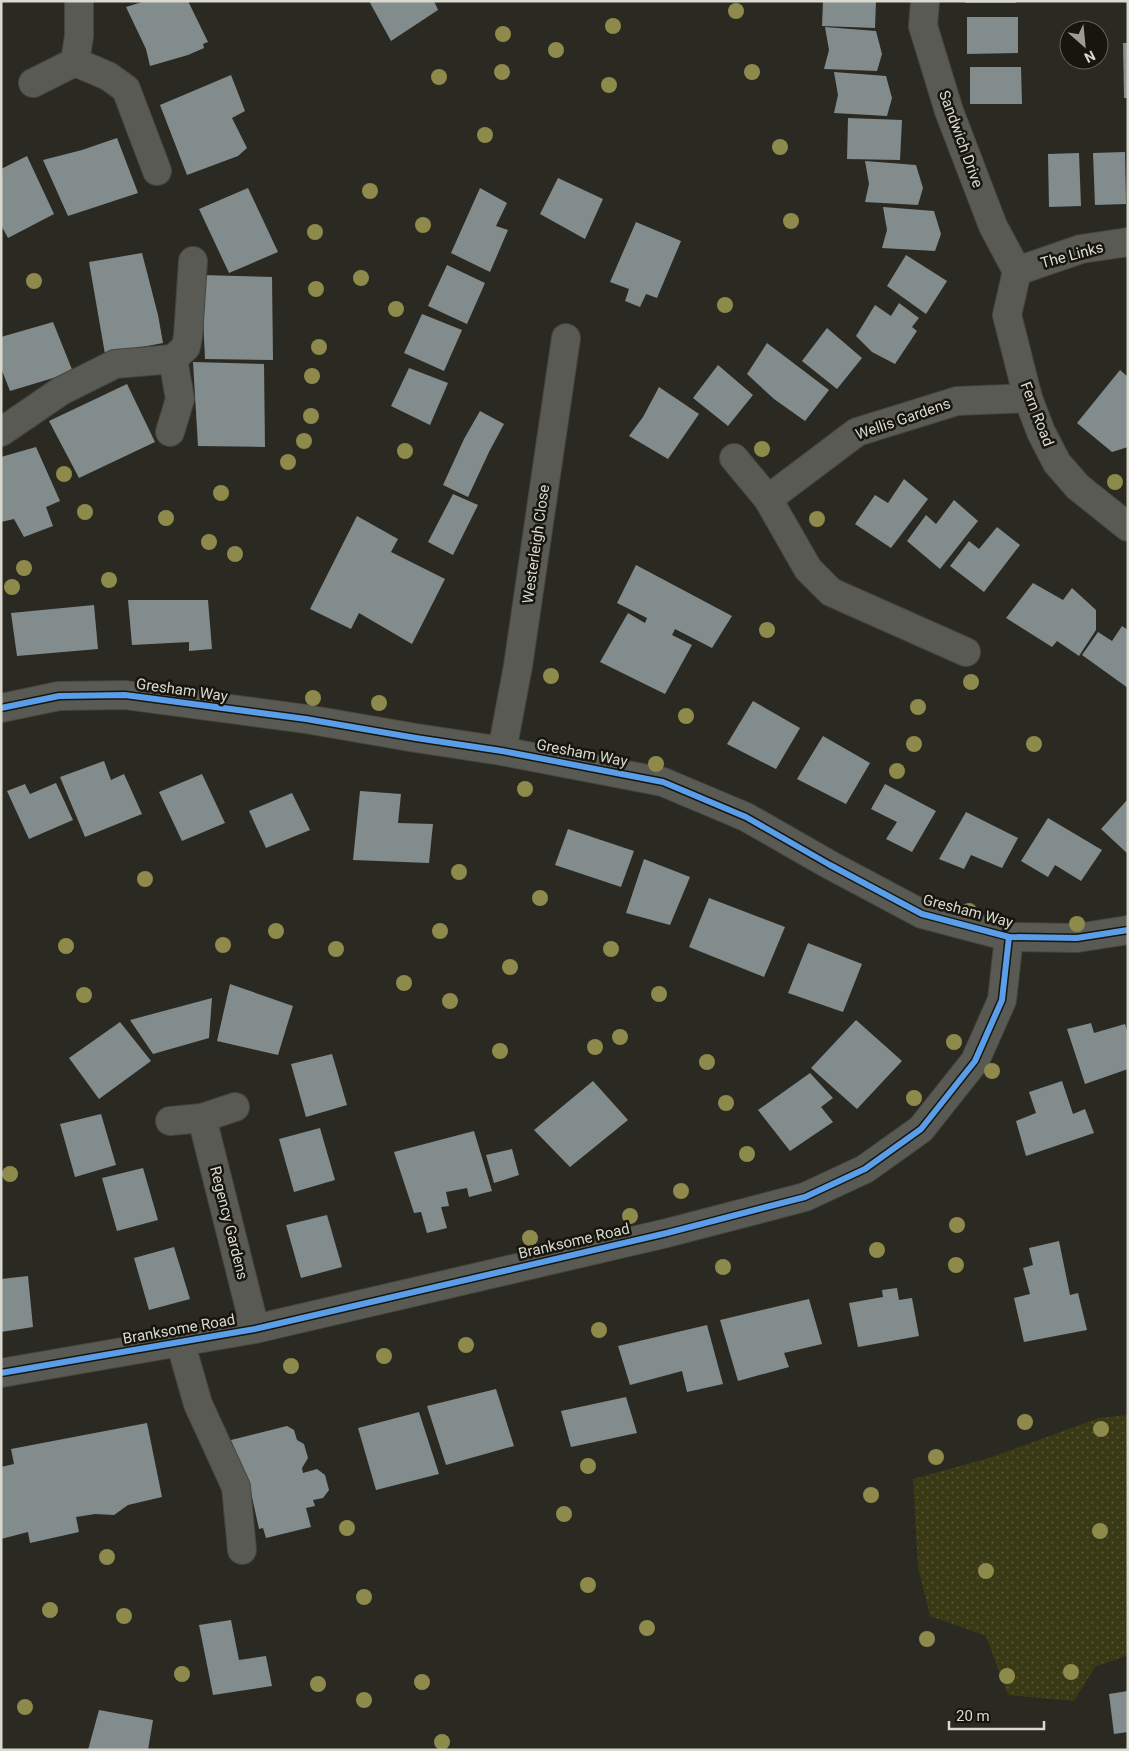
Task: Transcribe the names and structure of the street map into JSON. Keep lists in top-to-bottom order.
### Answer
{
  "streets": {
    "street": [
      "Sandwich Drive",
      "The Links",
      "Fern Road",
      "Wellis Gardens",
      "Westerleigh Close",
      "Gresham Way",
      "Regency Gardens",
      "Branksome Road"
    ]
  },
  "crossings": [
    ["Sandwich Drive", "The Links"],
    ["Sandwich Drive", "Fern Road"],
    ["The Links", "Fern Road"],
    ["Fern Road", "Wellis Gardens"],
    ["Westerleigh Close", "Gresham Way"],
    ["Gresham Way", "Branksome Road"],
    ["Regency Gardens", "Branksome Road"]
  ],
  "scale_bar": "20 m",
  "north": "bottom right"
}
